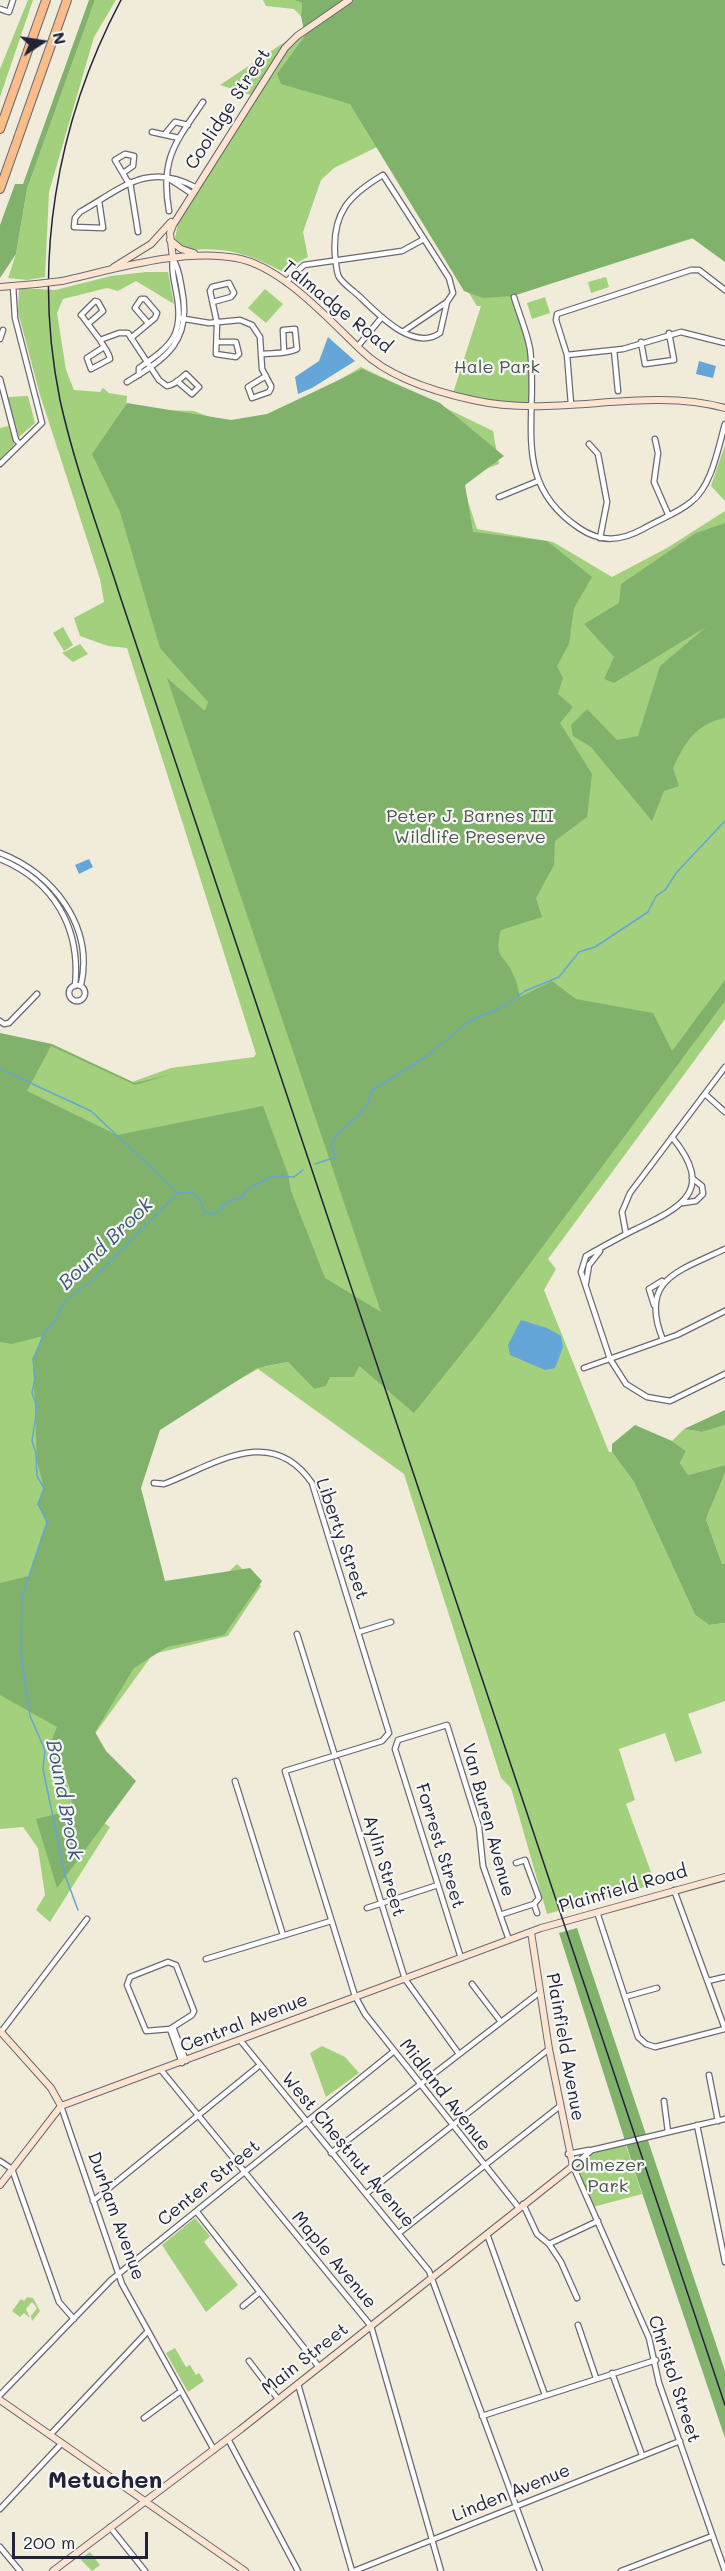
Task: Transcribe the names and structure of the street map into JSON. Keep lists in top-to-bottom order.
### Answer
{
  "streets": {
    "street": [
      "Coolidge Street",
      "Talmadge Road",
      "Liberty Street",
      "Van Buren Avenue",
      "Forrest Street",
      "Aylin Street",
      "Plainfield Road",
      "Central Avenue",
      "Plainfield Avenue",
      "Midland Avenue",
      "West Chestnut Avenue",
      "Center Street",
      "Durham Avenue",
      "Maple Avenue",
      "Main Street",
      "Christol Street",
      "Linden Avenue"
    ]
  },
  "crossings": [
    ["Coolidge Street", "Talmadge Road"],
    ["Liberty Street", "Aylin Street"],
    ["Van Buren Avenue", "Forrest Street"],
    ["Van Buren Avenue", "Central Avenue"],
    ["Forrest Street", "Central Avenue"],
    ["Aylin Street", "Central Avenue"],
    ["Plainfield Road", "Central Avenue"],
    ["Plainfield Road", "Plainfield Avenue"],
    ["Central Avenue", "Plainfield Avenue"],
    ["Central Avenue", "Midland Avenue"],
    ["Central Avenue", "West Chestnut Avenue"],
    ["Central Avenue", "Durham Avenue"],
    ["Central Avenue", "Maple Avenue"],
    ["Plainfield Avenue", "Main Street"],
    ["Plainfield Avenue", "Christol Street"],
    ["Midland Avenue", "Center Street"],
    ["Midland Avenue", "Main Street"],
    ["West Chestnut Avenue", "Center Street"],
    ["West Chestnut Avenue", "Main Street"],
    ["West Chestnut Avenue", "Linden Avenue"],
    ["Center Street", "Durham Avenue"],
    ["Center Street", "Maple Avenue"],
    ["Durham Avenue", "Main Street"],
    ["Maple Avenue", "Main Street"],
    ["Maple Avenue", "Linden Avenue"],
    ["Main Street", "Christol Street"],
    ["Christol Street", "Linden Avenue"]
  ],
  "districts": ["Metuchen"],
  "water": ["Bound Brook"],
  "parks": ["Hale Park", "Peter J. Barnes III Wildlife Preserve", "Olmezer Park"],
  "scale_bar": "200 m",
  "north": "right"
}
